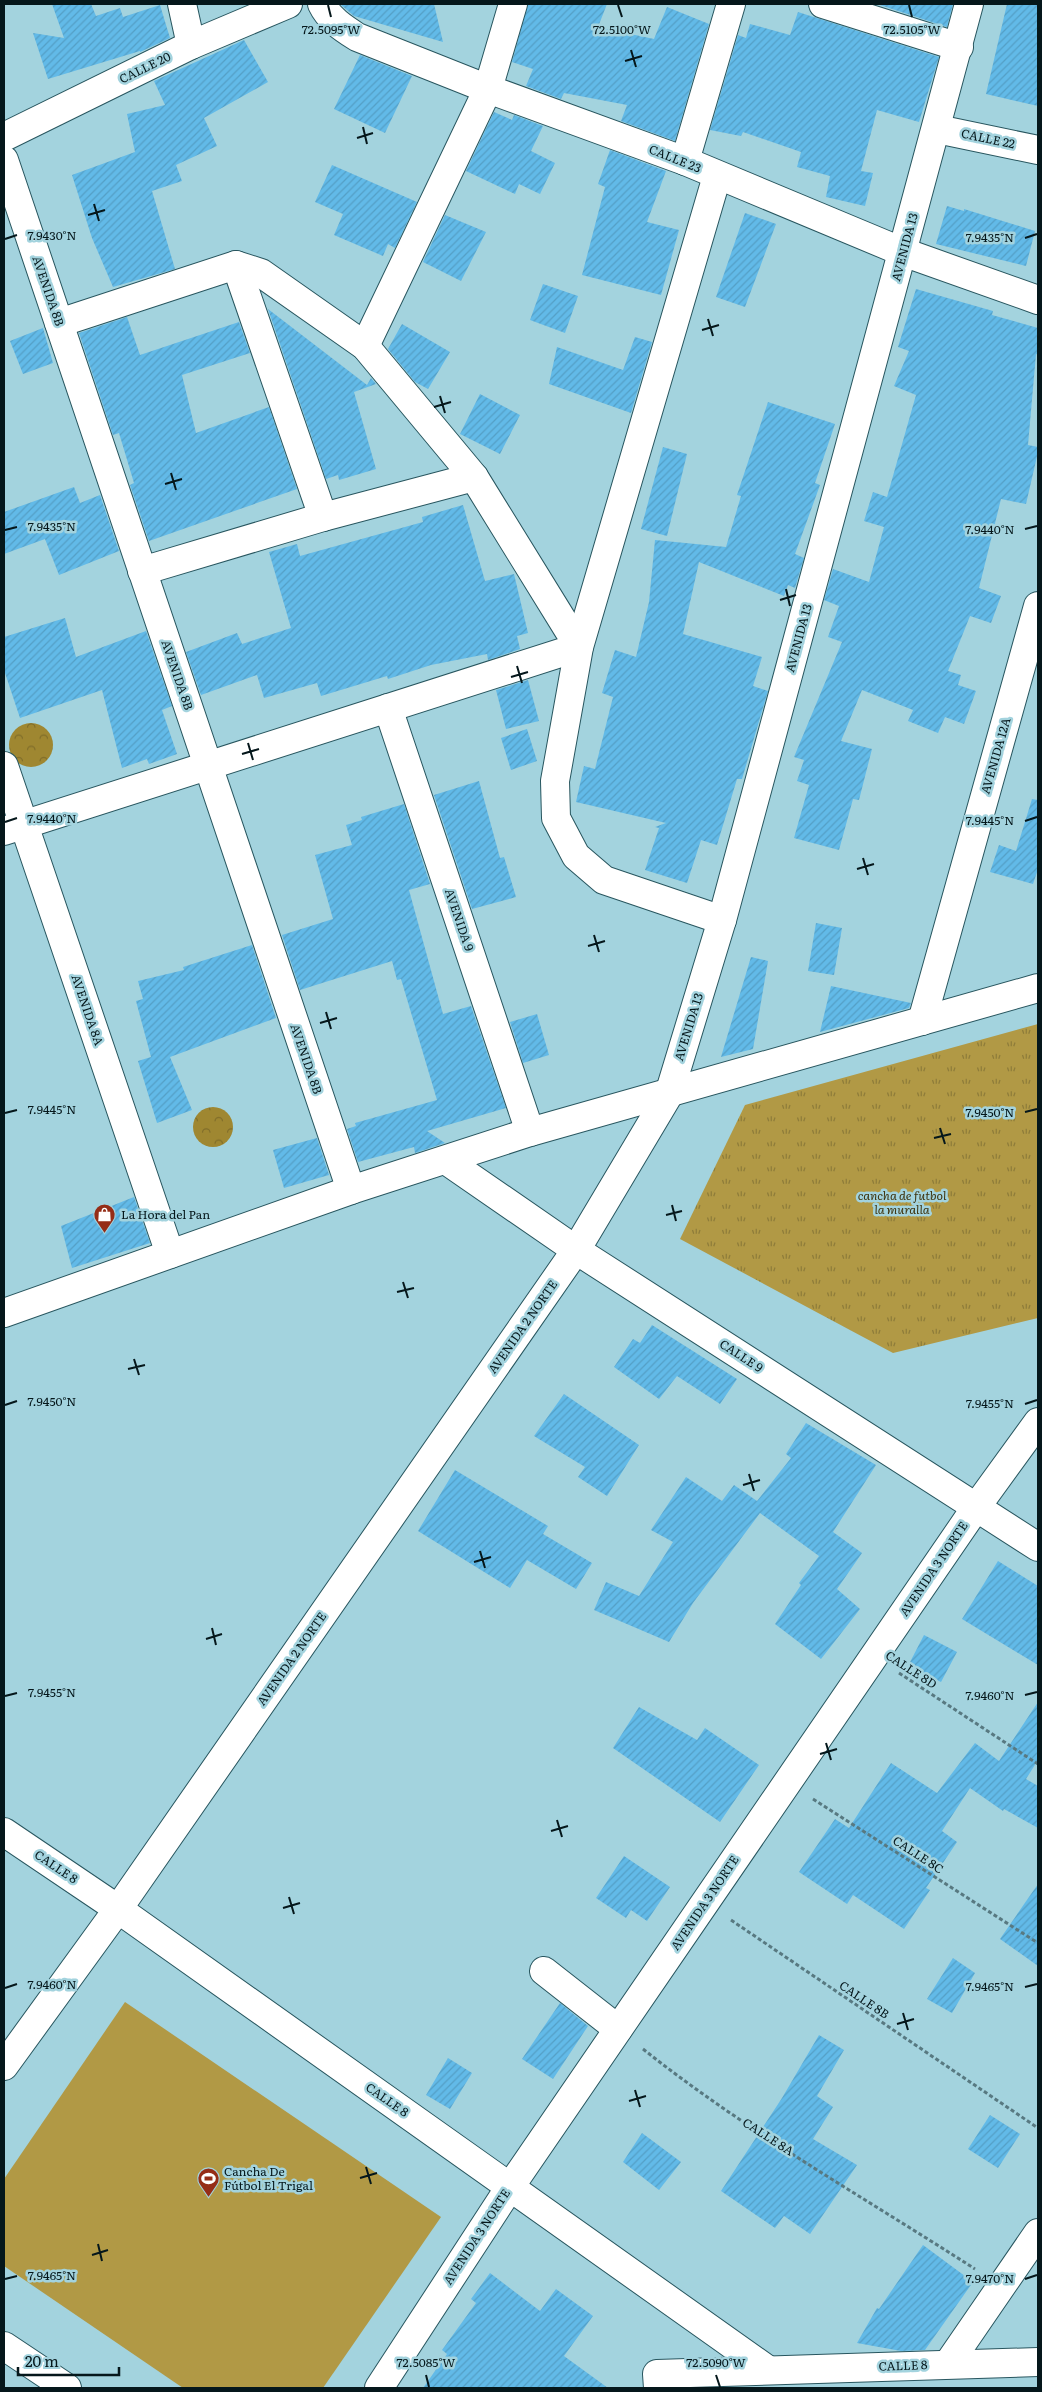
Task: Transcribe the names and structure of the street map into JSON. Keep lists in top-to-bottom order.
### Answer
{
  "streets": {
    "street": [
      "CALLE 20",
      "CALLE 22",
      "CALLE 23",
      "AVENIDA 13",
      "AVENIDA 8B",
      "AVENIDA 12A",
      "AVENIDA 9",
      "AVENIDA 8A",
      "AVENIDA 2 NORTE",
      "CALLE 9",
      "AVENIDA 3 NORTE",
      "CALLE 8"
    ],
    "path": [
      "CALLE 8D",
      "CALLE 8C",
      "CALLE 8B",
      "CALLE 8A"
    ]
  },
  "crossings": [
    ["CALLE 22", "AVENIDA 13"],
    ["CALLE 23", "AVENIDA 13"],
    ["AVENIDA 13", "AVENIDA 2 NORTE"],
    ["AVENIDA 13", "CALLE 9"],
    ["AVENIDA 2 NORTE", "CALLE 9"],
    ["AVENIDA 2 NORTE", "CALLE 8"],
    ["CALLE 9", "AVENIDA 3 NORTE"],
    ["AVENIDA 3 NORTE", "CALLE 8D"],
    ["AVENIDA 3 NORTE", "CALLE 8C"],
    ["AVENIDA 3 NORTE", "CALLE 8"],
    ["AVENIDA 3 NORTE", "CALLE 8B"],
    ["AVENIDA 3 NORTE", "CALLE 8A"]
  ],
  "parks": ["cancha de futbol la muralla"],
  "places": {
    "shop": ["La Hora del Pan"],
    "sports": ["Cancha De Fútbol El Trigal"]
  },
  "scale_bar": "20 m",
  "coordinates": [
    "72.5095°W",
    "72.5100°W",
    "72.5105°W",
    "7.9430°N",
    "7.9435°N",
    "7.9440°N",
    "7.9445°N",
    "7.9450°N",
    "7.9455°N",
    "7.9460°N",
    "7.9465°N",
    "7.9470°N",
    "72.5085°W",
    "72.5090°W"
  ]
}
